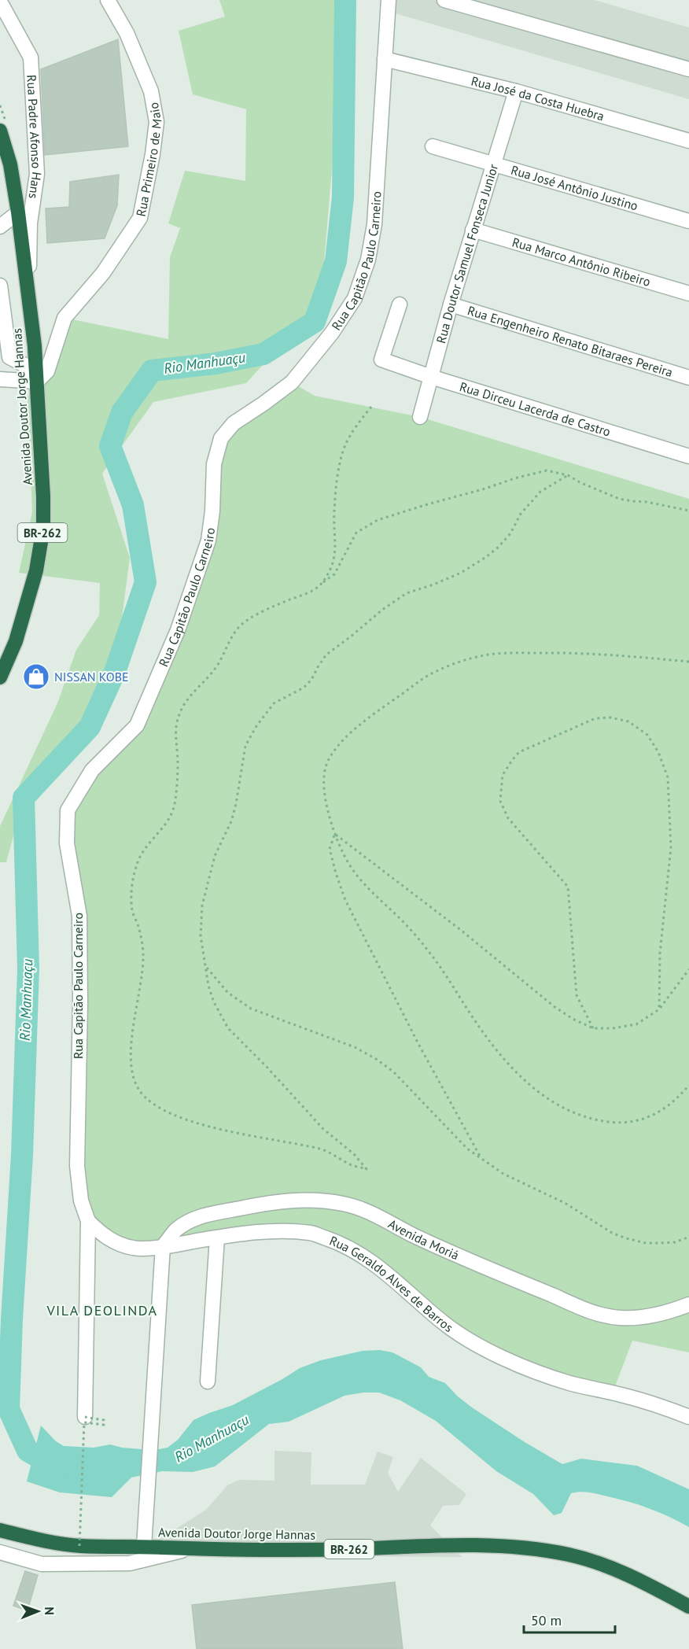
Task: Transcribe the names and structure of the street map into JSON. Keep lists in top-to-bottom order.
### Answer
{
  "streets": {
    "highway": ["Avenida Doutor Jorge Hannas", "BR-262"],
    "street": [
      "Rua José da Costa Huebra",
      "Rua Padre Afonso Hans",
      "Rua Primeiro de Maio",
      "Rua José Antônio Justino",
      "Rua Doutor Samuel Fonseca Junior",
      "Rua Capitão Paulo Carneiro",
      "Rua Marco Antônio Ribeiro",
      "Rua Engenheiro Renato Bitaraes Pereira",
      "Rua Dirceu Lacerda de Castro",
      "Avenida Moriá",
      "Rua Geraldo Alves de Barros"
    ]
  },
  "crossings": [
    ["Rua José da Costa Huebra", "Rua Doutor Samuel Fonseca Junior"],
    ["Rua José da Costa Huebra", "Rua Capitão Paulo Carneiro"],
    ["Rua Padre Afonso Hans", "Avenida Doutor Jorge Hannas"],
    ["Rua Primeiro de Maio", "Avenida Doutor Jorge Hannas"],
    ["Rua José Antônio Justino", "Rua Doutor Samuel Fonseca Junior"],
    ["Rua Doutor Samuel Fonseca Junior", "Rua Marco Antônio Ribeiro"],
    ["Rua Doutor Samuel Fonseca Junior", "Rua Engenheiro Renato Bitaraes Pereira"],
    ["Rua Doutor Samuel Fonseca Junior", "Rua Dirceu Lacerda de Castro"],
    ["Rua Capitão Paulo Carneiro", "Rua Geraldo Alves de Barros"],
    ["Avenida Moriá", "Rua Geraldo Alves de Barros"]
  ],
  "districts": ["VILA DEOLINDA"],
  "water": ["Rio Manhuaçu"],
  "places": {
    "shop": ["NISSAN KOBE"]
  },
  "scale_bar": "50 m",
  "north": "right"
}
